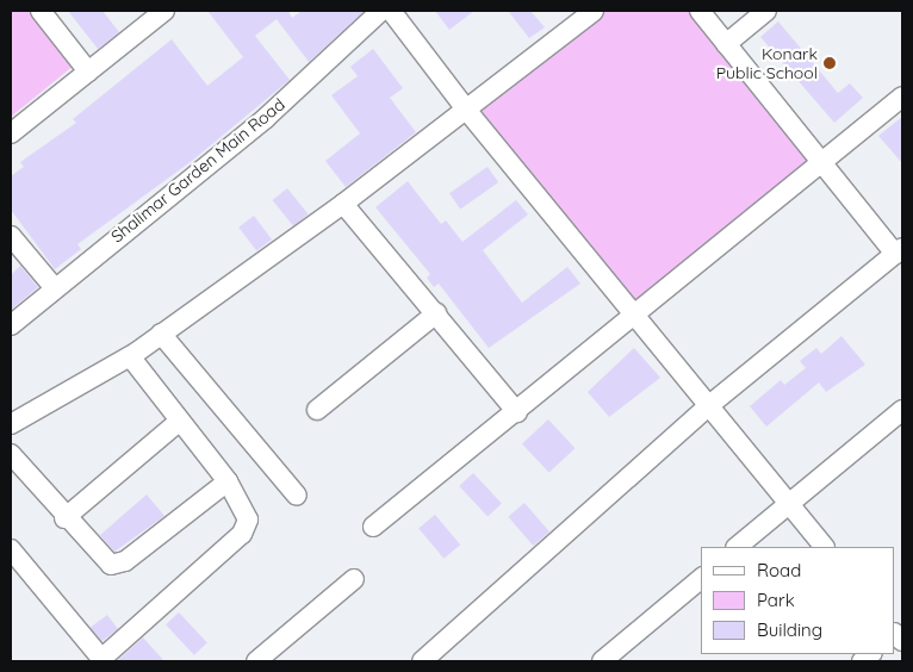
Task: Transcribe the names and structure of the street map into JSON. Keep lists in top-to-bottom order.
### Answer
{
  "streets": {
    "street": ["Shalimar Garden Main Road"]
  },
  "places": ["Konark Public School"],
  "legend": ["Road", "Park", "Building"]
}
